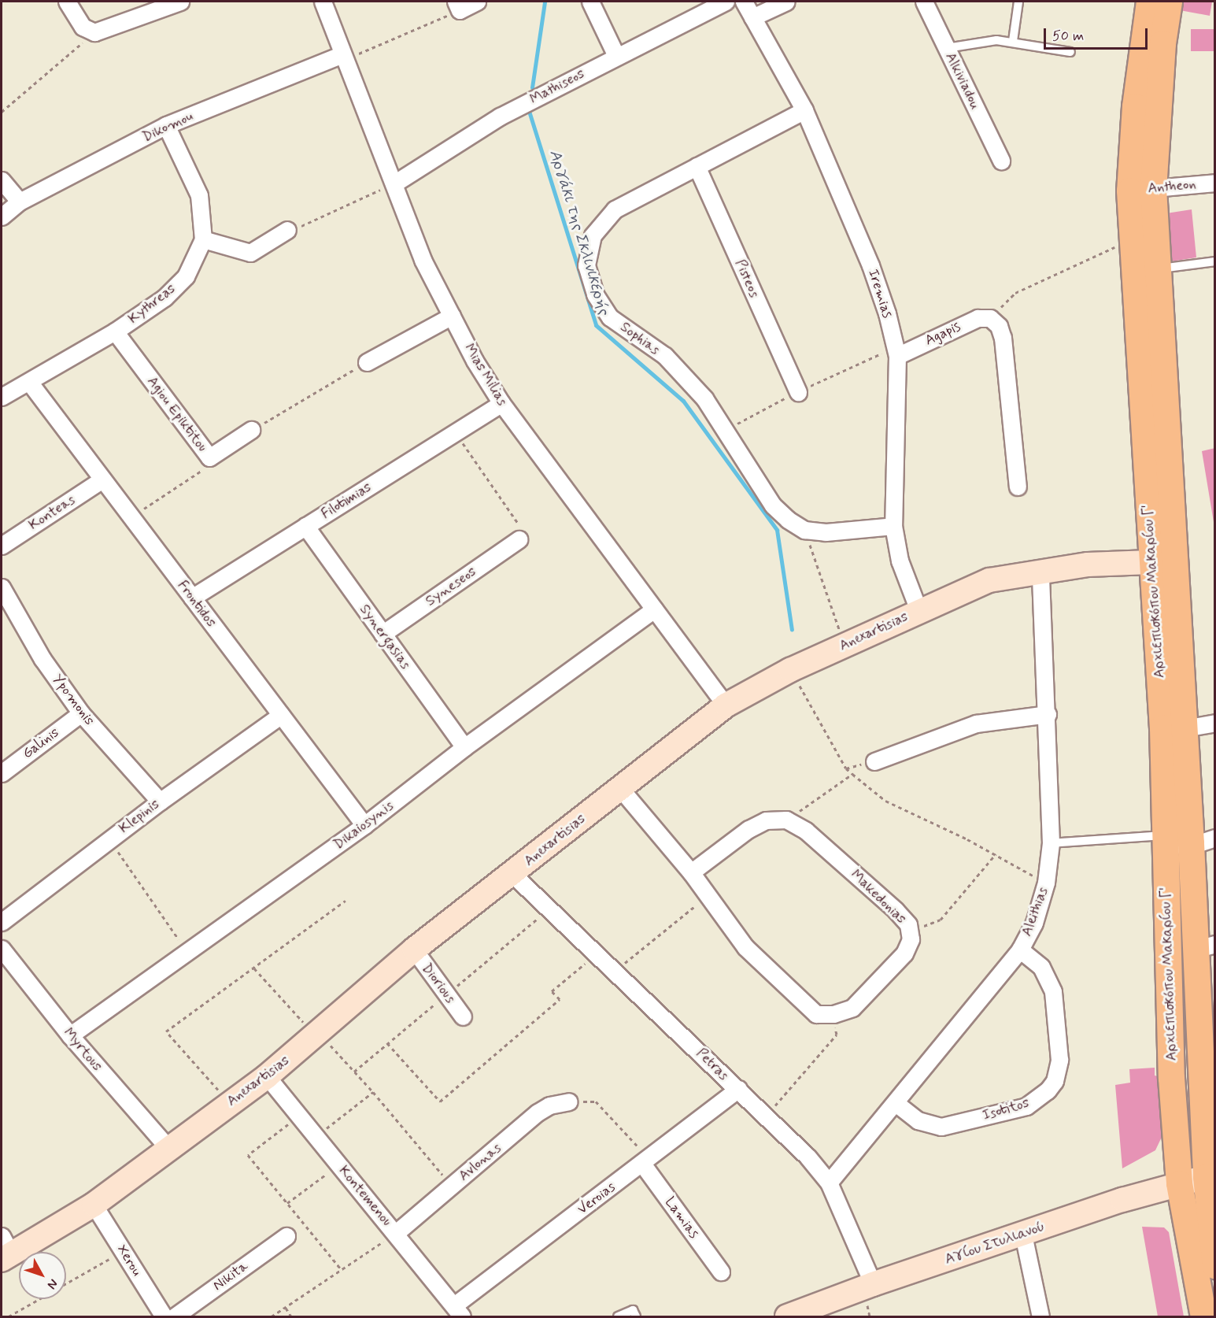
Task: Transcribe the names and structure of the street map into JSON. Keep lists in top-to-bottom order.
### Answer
{
  "streets": {
    "main road": ["Αρχιεπισκόπου Μακαρίου Γ'"],
    "street": [
      "Alkiviadou",
      "Mathiseos",
      "Dikomou",
      "Antheon",
      "Pisteos",
      "Iremias",
      "Kythreas",
      "Agapis",
      "Sophias",
      "Mias Milias",
      "Agiou Epiktitou",
      "Filotimias",
      "Konteas",
      "Syneseos",
      "Frontidos",
      "Anexartisias",
      "Synergasias",
      "Ypomonis",
      "Galinis",
      "Klepinis",
      "Dikaiosynis",
      "Makedonias",
      "Aleithias",
      "Diorious",
      "Myrtous",
      "Petras",
      "Isotitos",
      "Avlonas",
      "Kontemenou",
      "Veroias",
      "Lamias",
      "Αγίου Στυλιανού",
      "Xerou",
      "Nikita"
    ]
  },
  "crossings": [
    ["Mathiseos", "Mias Milias"],
    ["Dikomou", "Mias Milias"],
    ["Antheon", "Αρχιεπισκόπου Μακαρίου Γ'"],
    ["Pisteos", "Sophias"],
    ["Iremias", "Agapis"],
    ["Iremias", "Sophias"],
    ["Iremias", "Anexartisias"],
    ["Kythreas", "Agiou Epiktitou"],
    ["Kythreas", "Frontidos"],
    ["Mias Milias", "Filotimias"],
    ["Mias Milias", "Anexartisias"],
    ["Mias Milias", "Dikaiosynis"],
    ["Filotimias", "Frontidos"],
    ["Filotimias", "Synergasias"],
    ["Konteas", "Frontidos"],
    ["Syneseos", "Synergasias"],
    ["Αρχιεπισκόπου Μακαρίου Γ'", "Anexartisias"],
    ["Αρχιεπισκόπου Μακαρίου Γ'", "Αγίου Στυλιανού"],
    ["Frontidos", "Klepinis"],
    ["Frontidos", "Dikaiosynis"],
    ["Anexartisias", "Aleithias"],
    ["Anexartisias", "Diorious"],
    ["Anexartisias", "Myrtous"],
    ["Anexartisias", "Petras"],
    ["Anexartisias", "Kontemenou"],
    ["Anexartisias", "Xerou"],
    ["Synergasias", "Dikaiosynis"],
    ["Ypomonis", "Galinis"],
    ["Ypomonis", "Klepinis"],
    ["Dikaiosynis", "Myrtous"],
    ["Aleithias", "Petras"],
    ["Aleithias", "Isotitos"],
    ["Petras", "Veroias"],
    ["Petras", "Αγίου Στυλιανού"],
    ["Avlonas", "Kontemenou"],
    ["Kontemenou", "Veroias"],
    ["Veroias", "Lamias"]
  ],
  "water": ["Αργάκι της Σκλινικερής"],
  "scale_bar": "50 m",
  "north": "bottom right"
}
